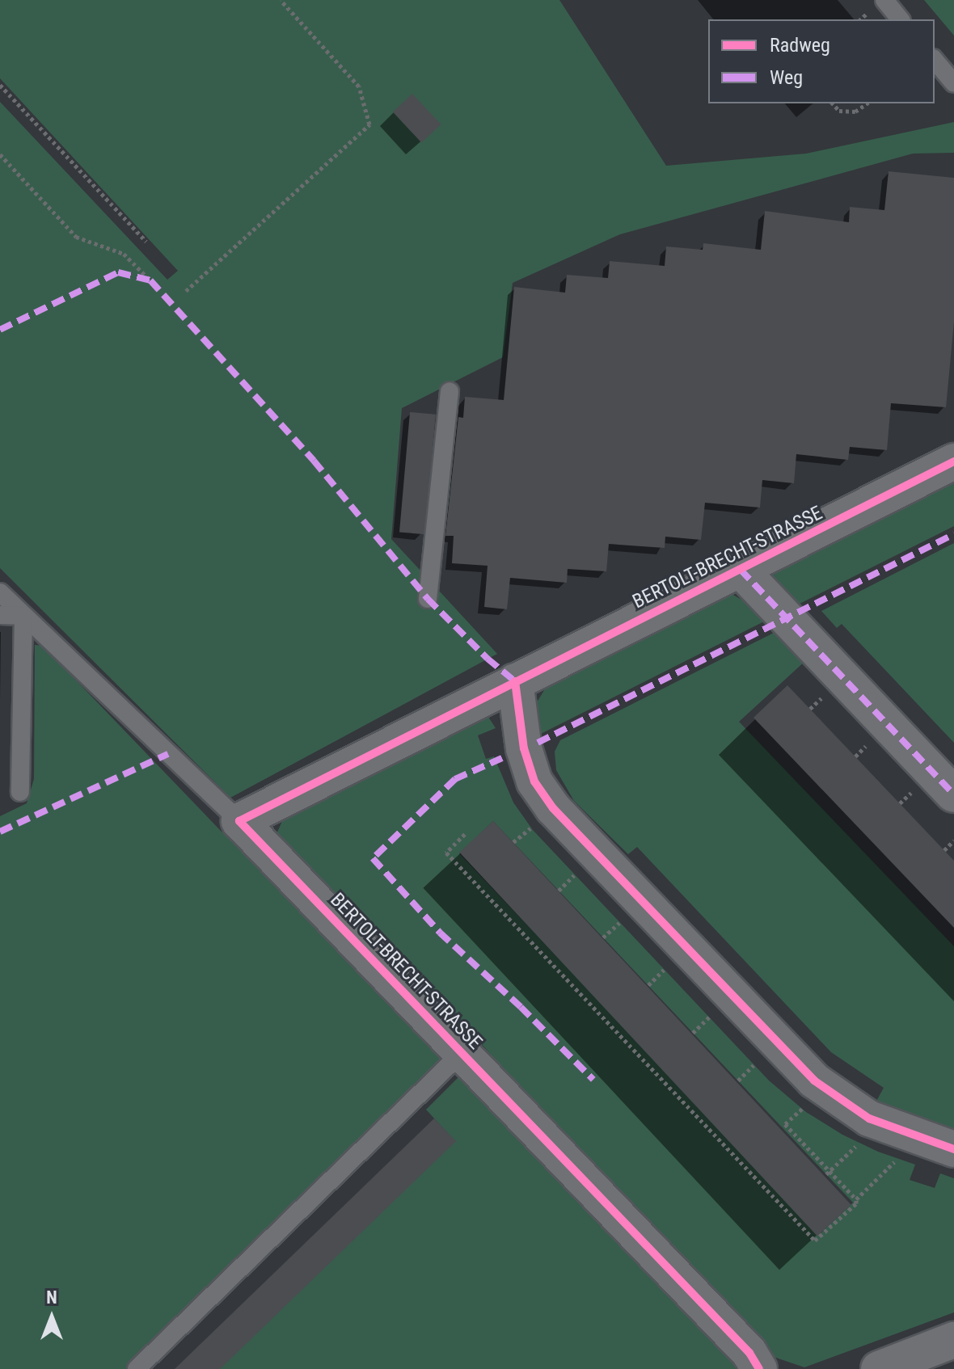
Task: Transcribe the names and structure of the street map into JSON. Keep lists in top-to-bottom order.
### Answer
{
  "streets": {
    "street": ["BERTOLT-BRECHT-STRASSE"]
  },
  "legend": ["Radweg", "Weg"],
  "north": "top"
}
